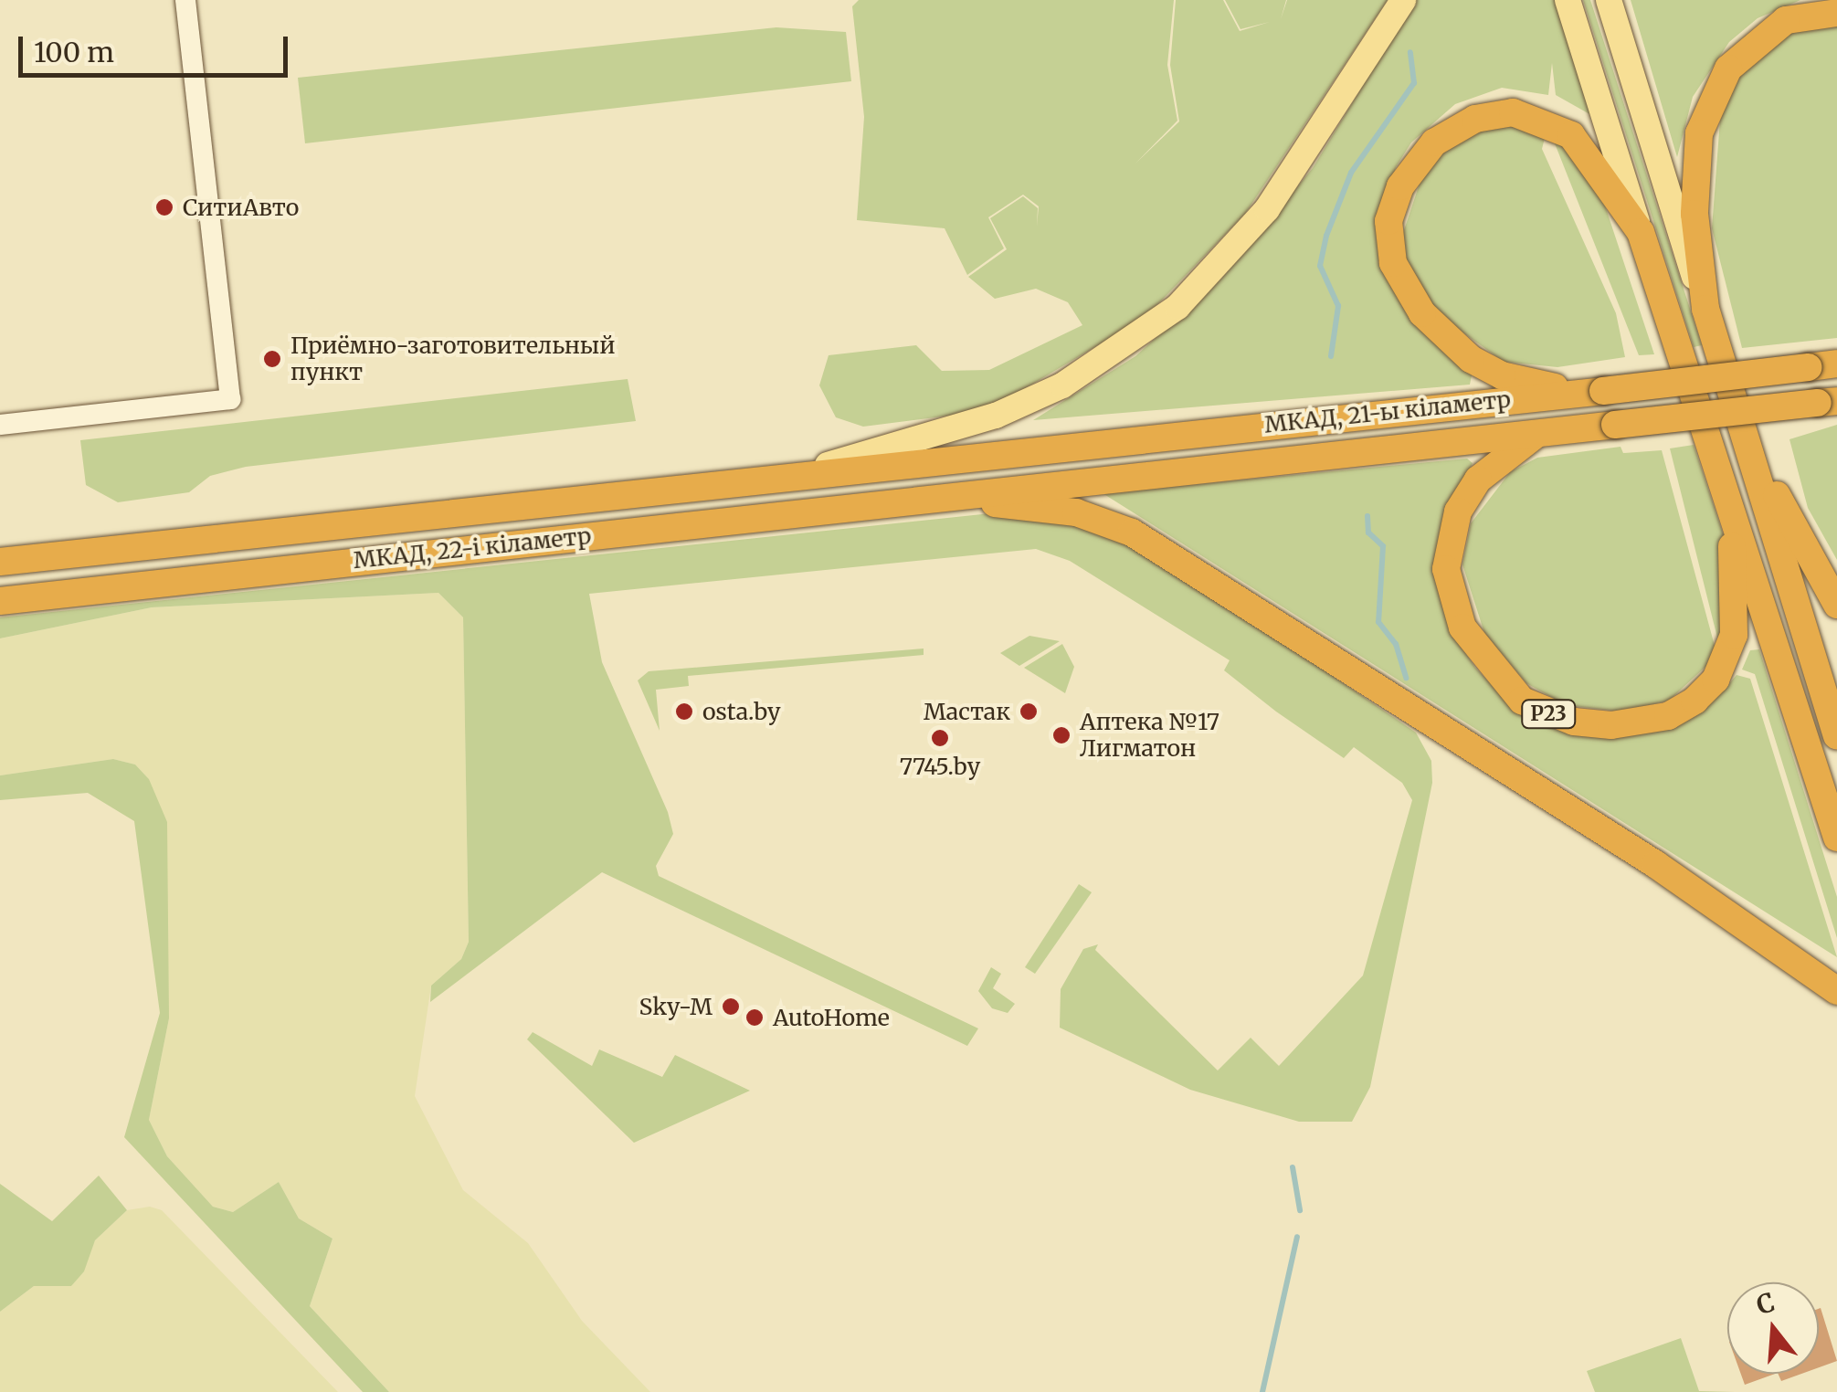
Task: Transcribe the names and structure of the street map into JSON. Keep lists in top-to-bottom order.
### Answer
{
  "streets": {
    "highway": ["МКАД, 21-ы кіламетр", "МКАД, 22-і кіламетр", "Р23"]
  },
  "crossings": [
    ["МКАД, 21-ы кіламетр", "МКАД, 22-і кіламетр"],
    ["МКАД, 21-ы кіламетр", "Р23"]
  ],
  "places": [
    "СитиАвто",
    "Приёмно-заготовительный пункт",
    "osta.by",
    "Мастак",
    "Аптека №17 Лигматон",
    "7745.by",
    "Sky-M",
    "AutoHome"
  ],
  "scale_bar": "100 m",
  "north": "top"
}
